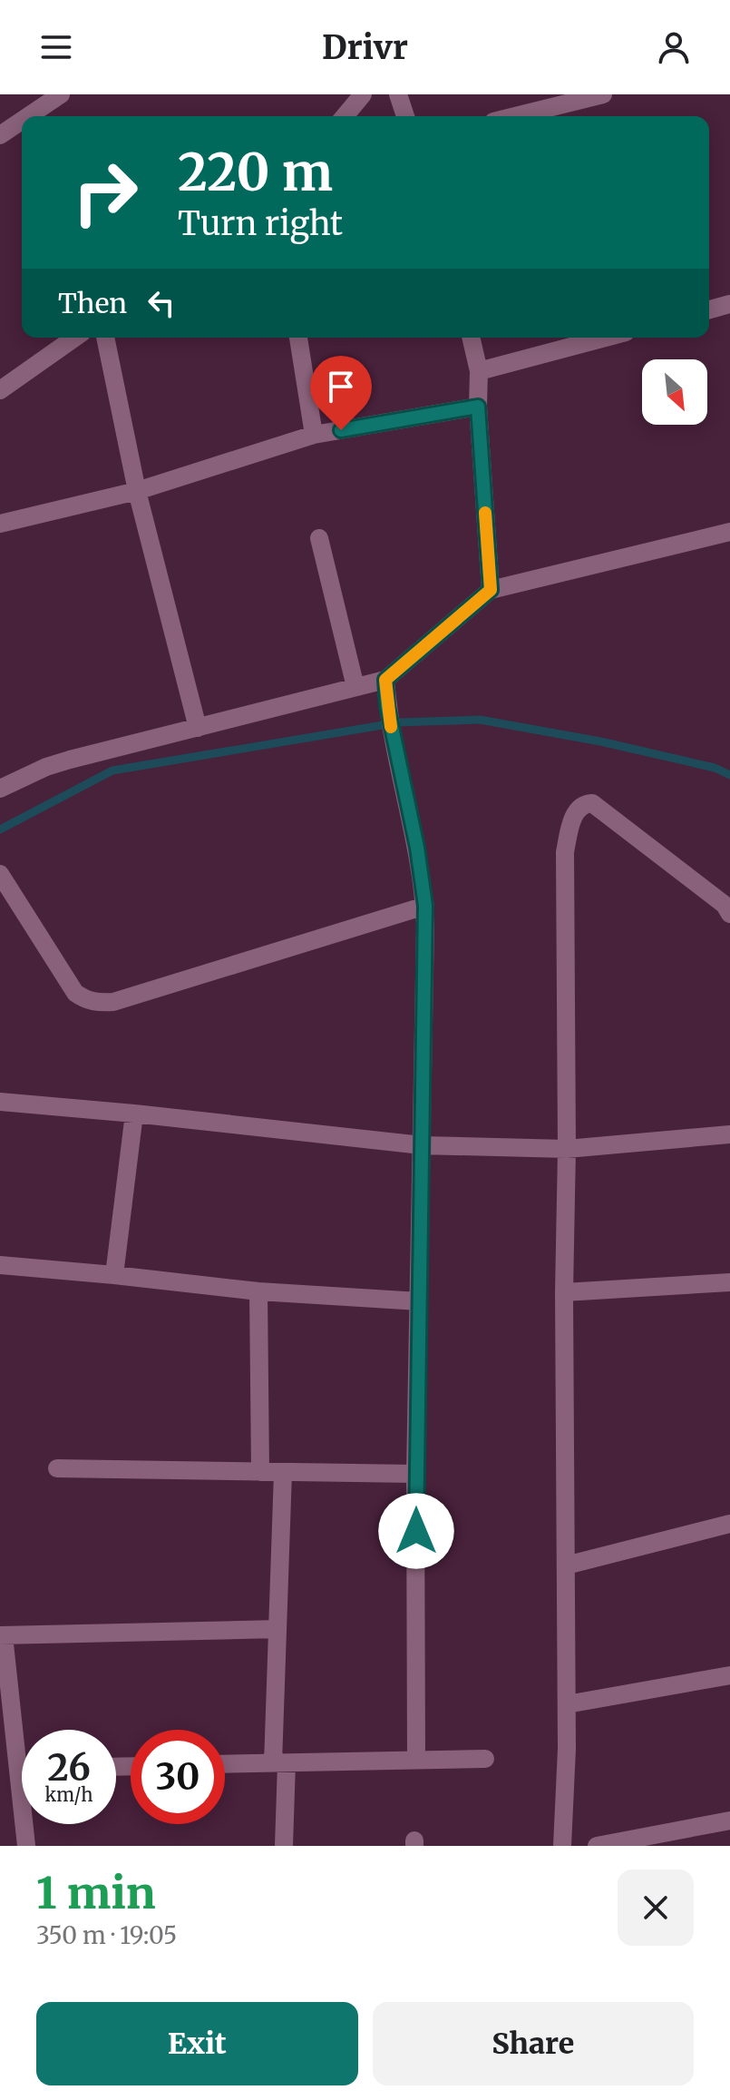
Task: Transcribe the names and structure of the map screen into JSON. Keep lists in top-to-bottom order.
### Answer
{
  "north": "bottom right",
  "page": {
    "header": "Drivr",
    "turn": ["220 m", "Turn right"],
    "then": "Then",
    "speed": "26 km/h",
    "limit": "30",
    "heading": ["1 min", "350 m · 19:05"],
    "buttons": ["Exit", "Share"]
  }
}
